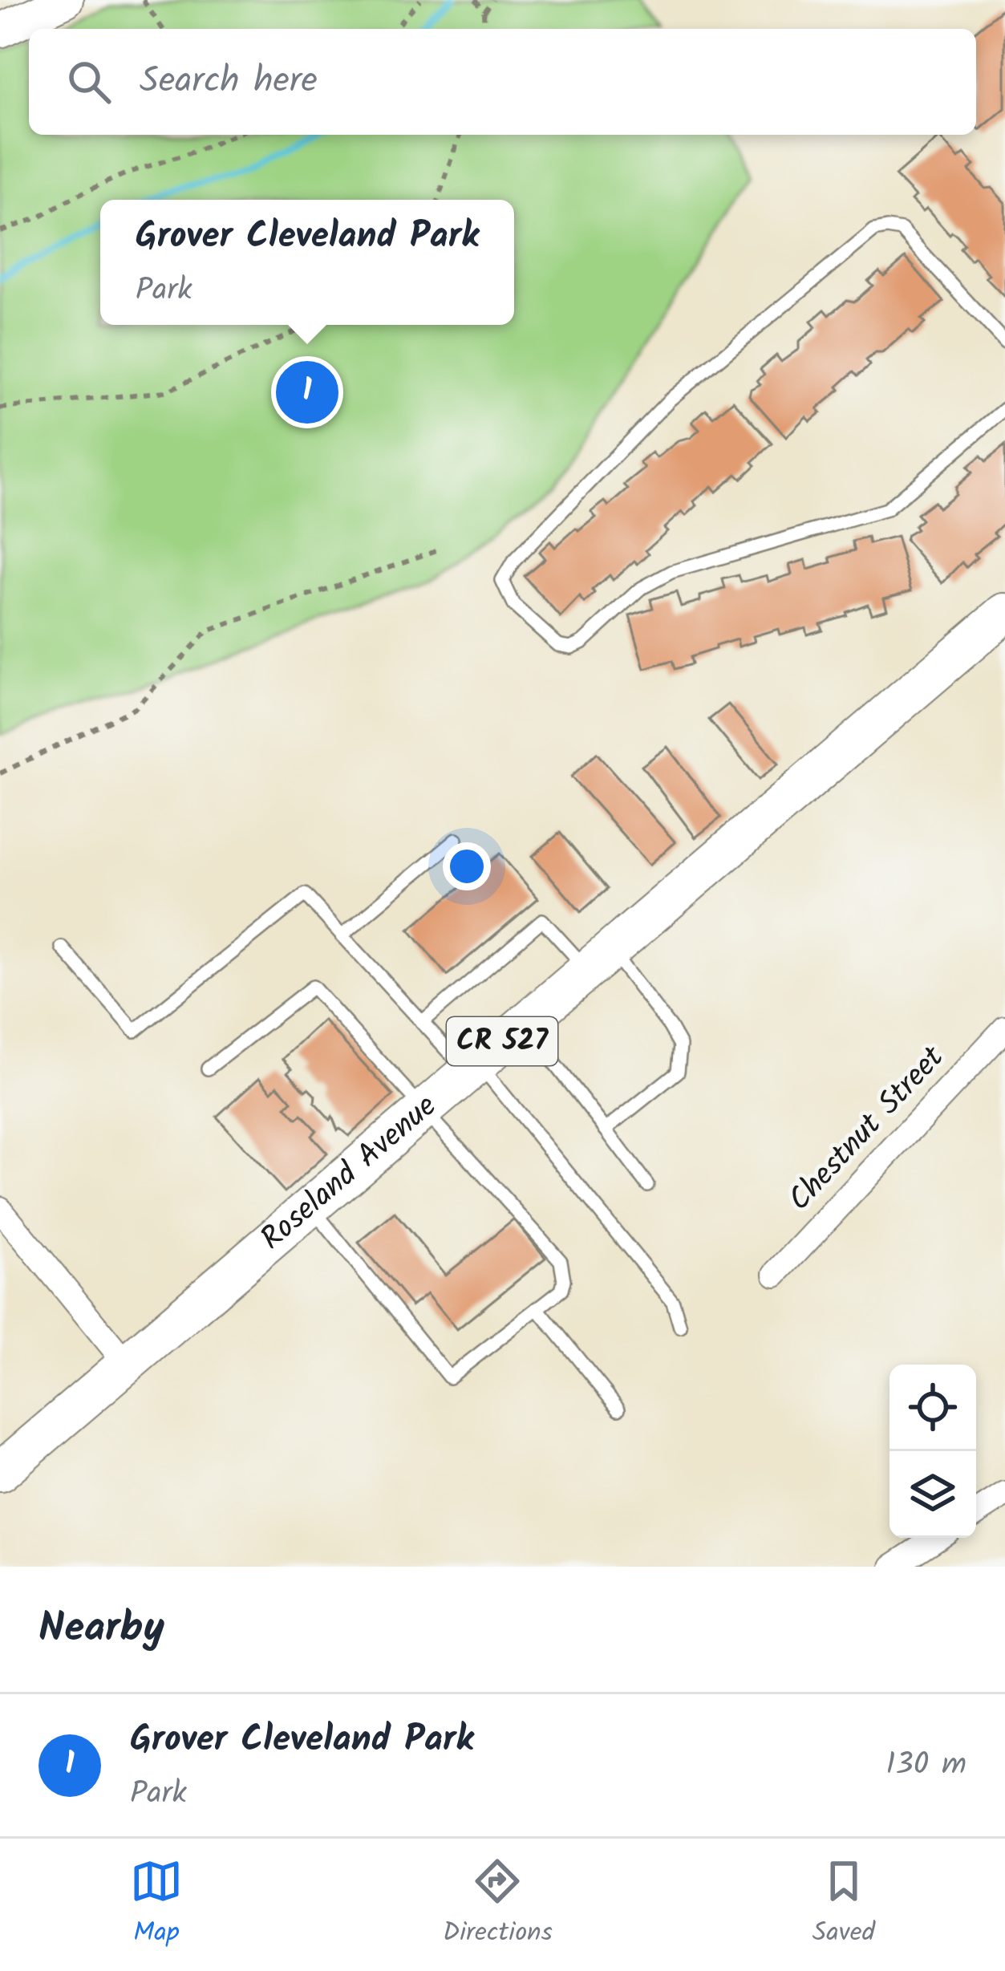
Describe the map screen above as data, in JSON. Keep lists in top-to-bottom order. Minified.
{"streets":{"main road":["CR 527","Roseland Avenue"],"street":["Chestnut Street"]},"page":{"search":"Search here","popup":["Grover Cleveland Park","Park"],"pins":"1","heading":"Nearby","list":[{"mark":"1","name":"Grover Cleveland Park","note":"Park","value":"130 m"}],"nav":["Map","Directions","Saved"]}}
